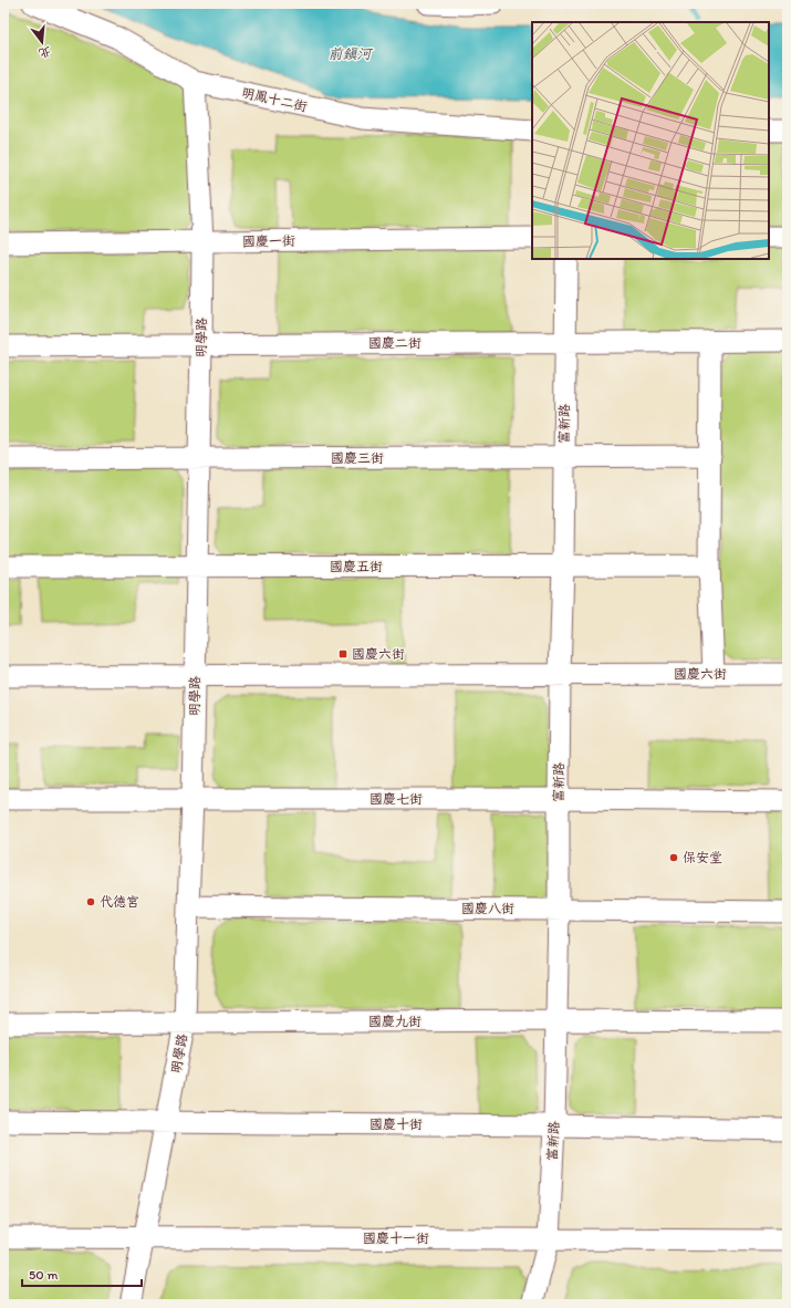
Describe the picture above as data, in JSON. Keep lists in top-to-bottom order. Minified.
{"streets":{"street":["明鳳十二街","國慶一街","明學路","國慶二街","富新路","國慶三街","國慶五街","國慶六街","國慶七街","國慶八街","國慶九街","國慶十街","國慶十一街"]},"crossings":[["明鳳十二街","明學路"],["國慶一街","明學路"],["明學路","國慶二街"],["明學路","國慶三街"],["明學路","國慶五街"],["明學路","國慶六街"],["明學路","國慶七街"],["明學路","國慶八街"],["明學路","國慶九街"],["明學路","國慶十街"],["明學路","國慶十一街"],["國慶二街","富新路"],["富新路","國慶三街"],["富新路","國慶五街"],["富新路","國慶六街"],["富新路","國慶七街"],["富新路","國慶八街"],["富新路","國慶九街"],["富新路","國慶十街"],["富新路","國慶十一街"]],"water":["前鎮河"],"places":{"transit":["國慶六街"],"other":["保安堂","代德宮"]},"scale_bar":"50 m","north":"bottom"}
